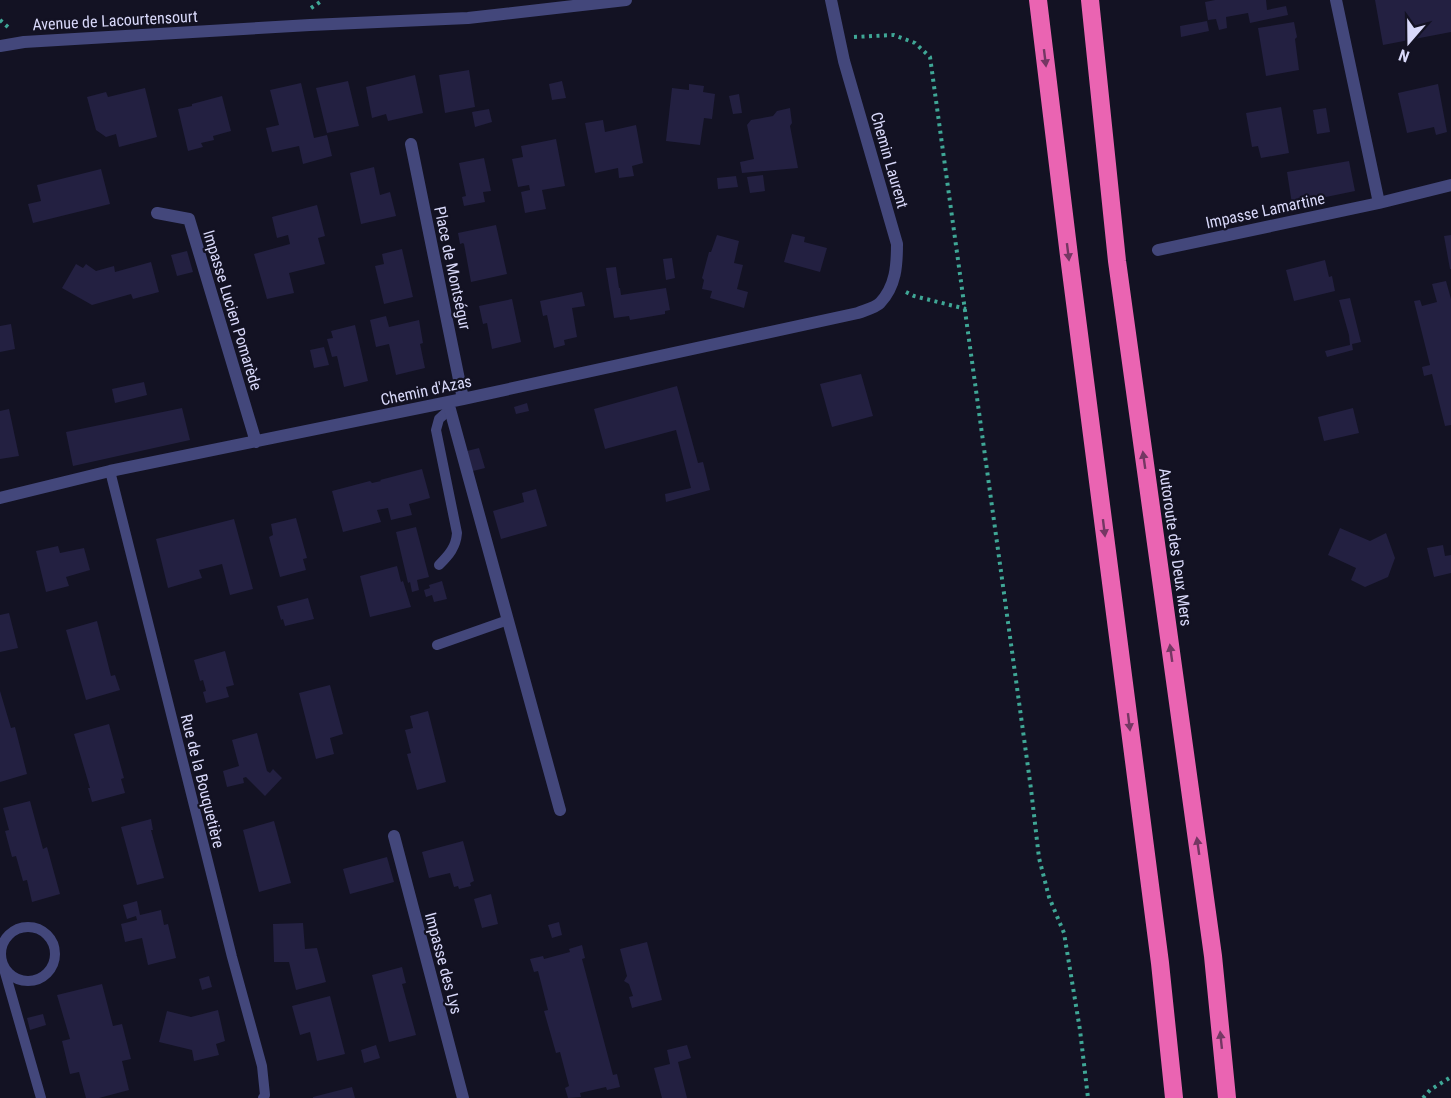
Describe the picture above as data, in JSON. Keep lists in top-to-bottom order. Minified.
{"streets":{"highway":["Autoroute des Deux Mers"],"street":["Avenue de Lacourtensourt","Chemin Laurent","Impasse Lamartine","Place de Montségur","Impasse Lucien Pomarède","Chemin d'Azas","Impasse des Lys"],"lane":["Rue de la Bouquetière"]},"crossings":[["Chemin Laurent","Chemin d'Azas"],["Place de Montségur","Chemin d'Azas"],["Impasse Lucien Pomarède","Chemin d'Azas"],["Chemin d'Azas","Rue de la Bouquetière"]],"north":"bottom"}
